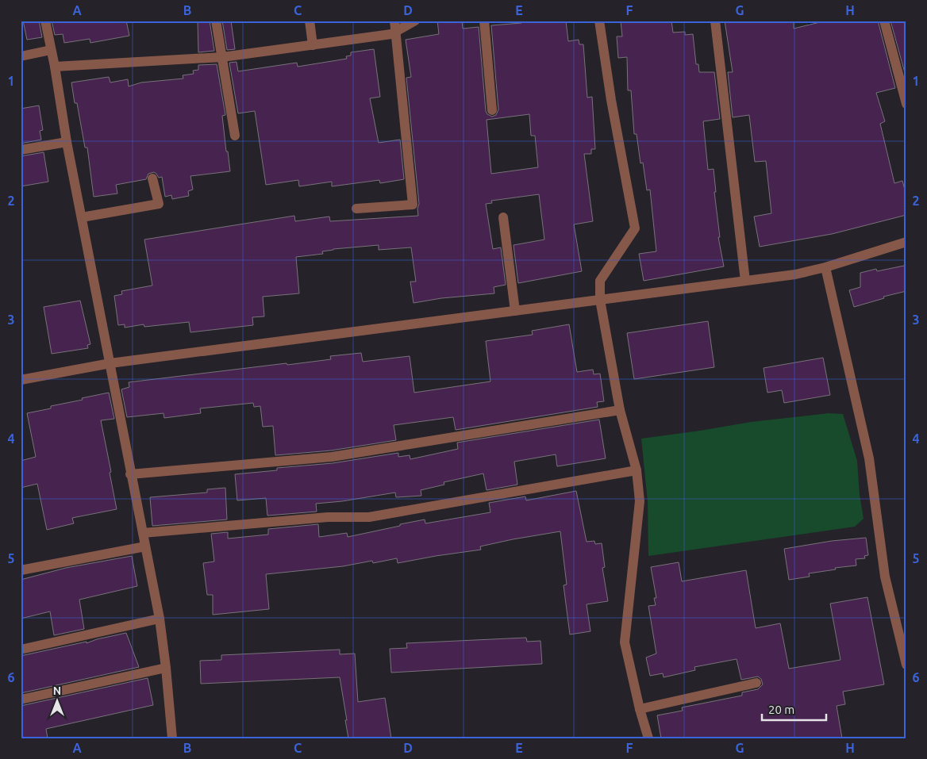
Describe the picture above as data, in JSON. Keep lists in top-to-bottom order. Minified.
{"scale_bar":"20 m","north":"top","grid":{"columns":["A","B","C","D","E","F","G","H"],"rows":["1","2","3","4","5","6"]}}
